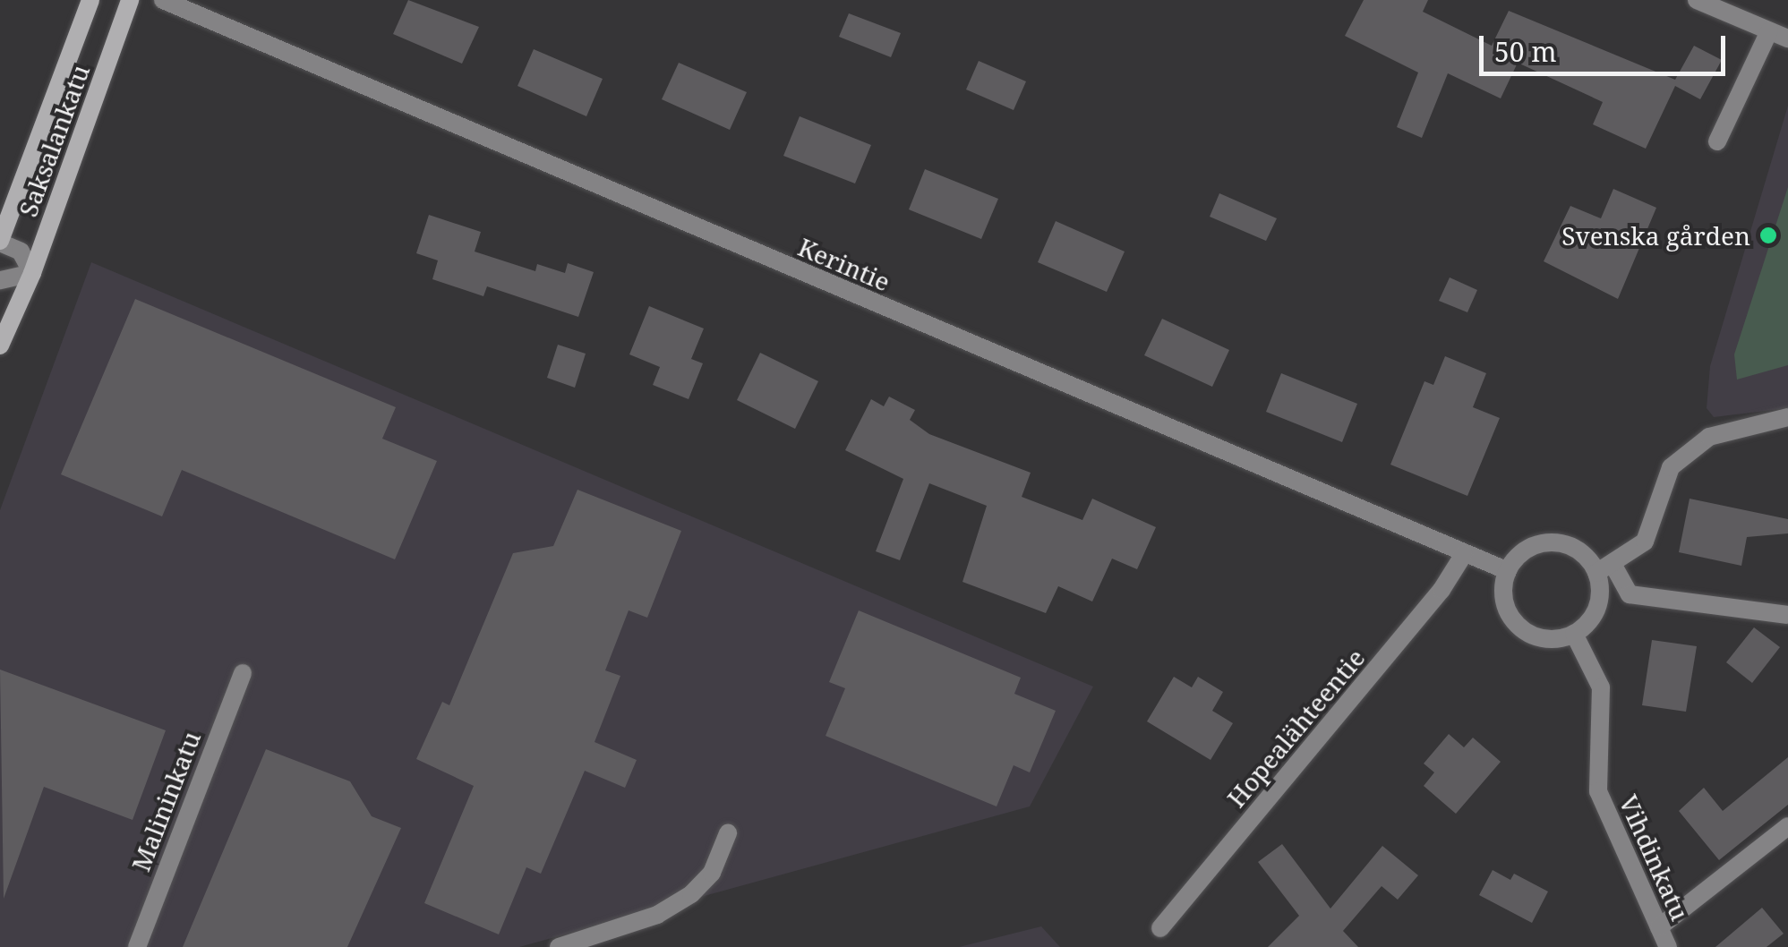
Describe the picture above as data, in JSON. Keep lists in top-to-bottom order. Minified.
{"streets":{"main road":["Saksalankatu"],"street":["Kerintie","Hopealähteentie","Malininkatu","Vihdinkatu"]},"crossings":[["Kerintie","Hopealähteentie"],["Kerintie","Vihdinkatu"]],"places":["Svenska gården"],"scale_bar":"50 m"}
